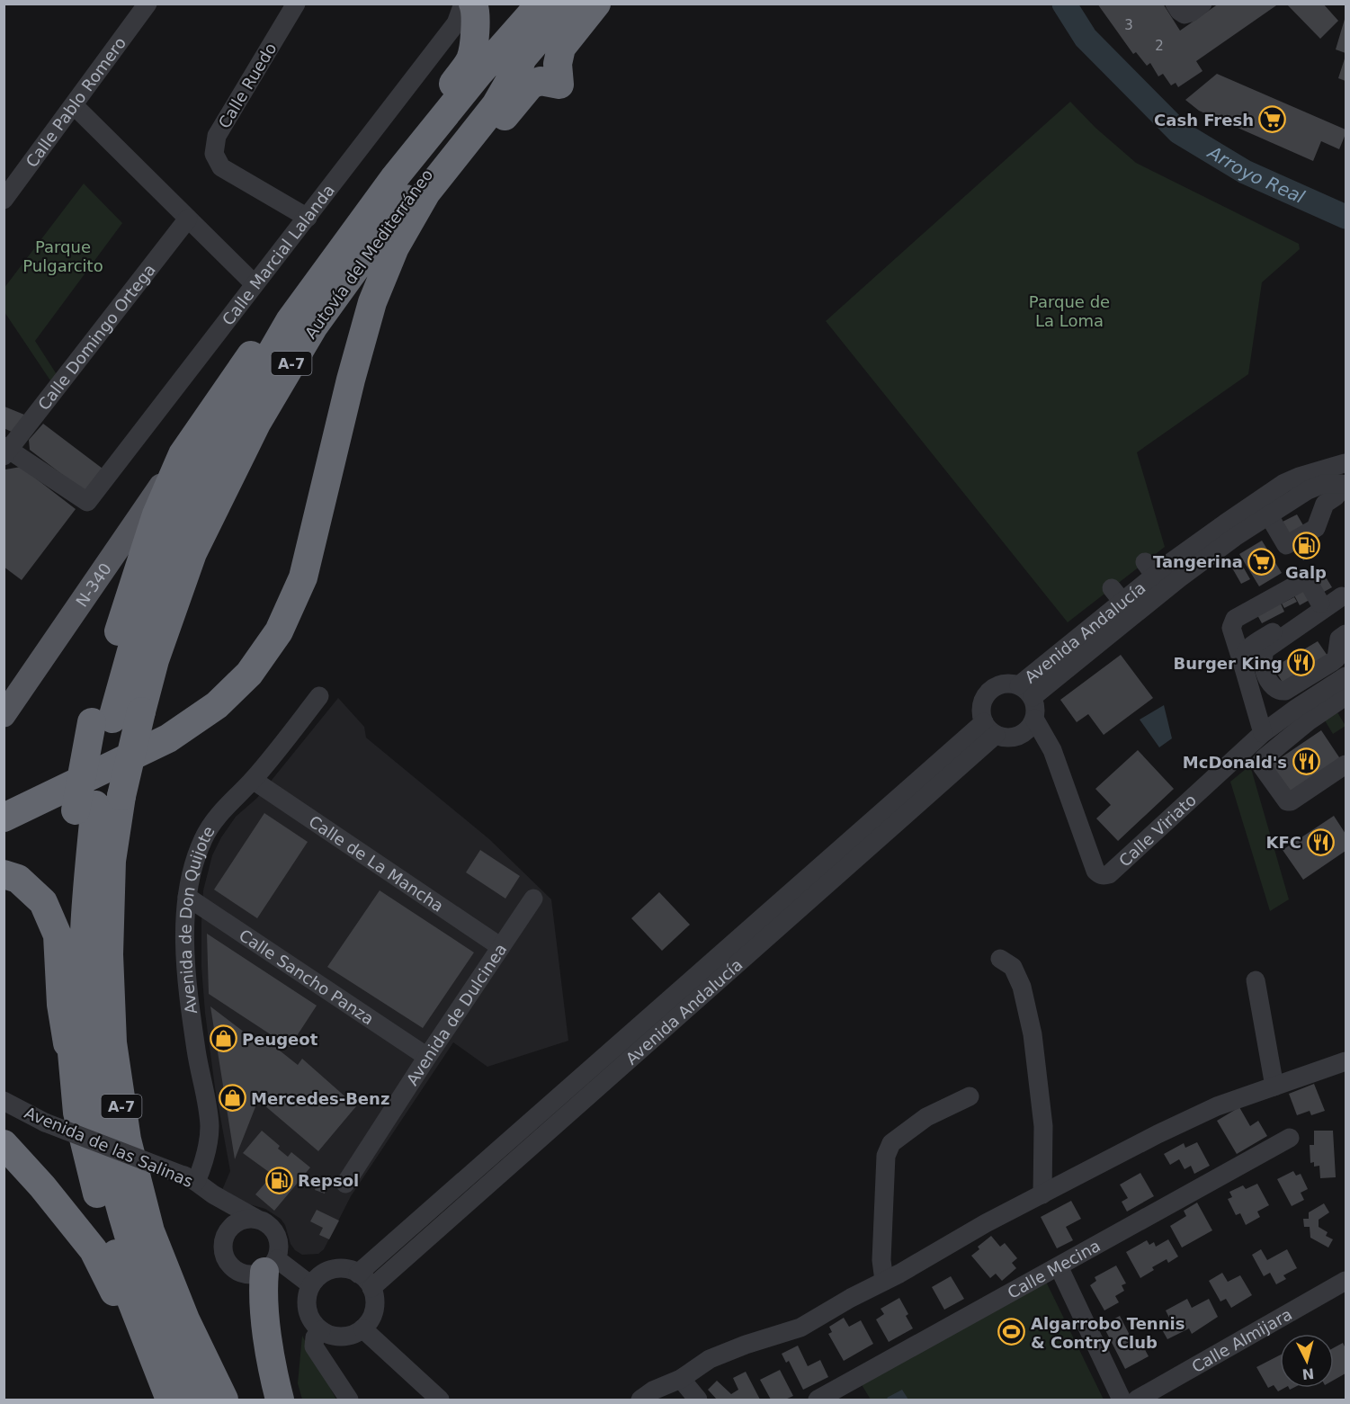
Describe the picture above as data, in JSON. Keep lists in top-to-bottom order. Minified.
{"streets":{"highway":["Autovía del Mediterráneo","A-7"],"main road":["N-340"],"street":["Calle Ruedo","Calle Pablo Romero","Calle Marcial Lalanda","Calle Domingo Ortega","Avenida Andalucía","Calle Viriato","Calle de La Mancha","Avenida de Don Quijote","Calle Sancho Panza","Avenida de Dulcinea","Avenida de las Salinas","Calle Mecina","Calle Almijara"]},"crossings":[["Calle Ruedo","Calle Marcial Lalanda"],["Calle Marcial Lalanda","Calle Domingo Ortega"],["Avenida Andalucía","Calle Viriato"],["Calle de La Mancha","Avenida de Don Quijote"],["Calle de La Mancha","Avenida de Dulcinea"],["Avenida de Don Quijote","Calle Sancho Panza"],["Avenida de Don Quijote","Avenida de las Salinas"],["Calle Sancho Panza","Avenida de Dulcinea"]],"water":["Arroyo Real"],"parks":["Parque Pulgarcito","Parque de La Loma"],"places":{"supermarket":["Cash Fresh","Tangerina"],"fuel station":["Galp","Repsol"],"restaurant":["Burger King","McDonald's","KFC"],"shop":["Peugeot","Mercedes-Benz"],"sports":["Algarrobo Tennis & Contry Club"]},"house_numbers":["3","2"],"north":"bottom"}
